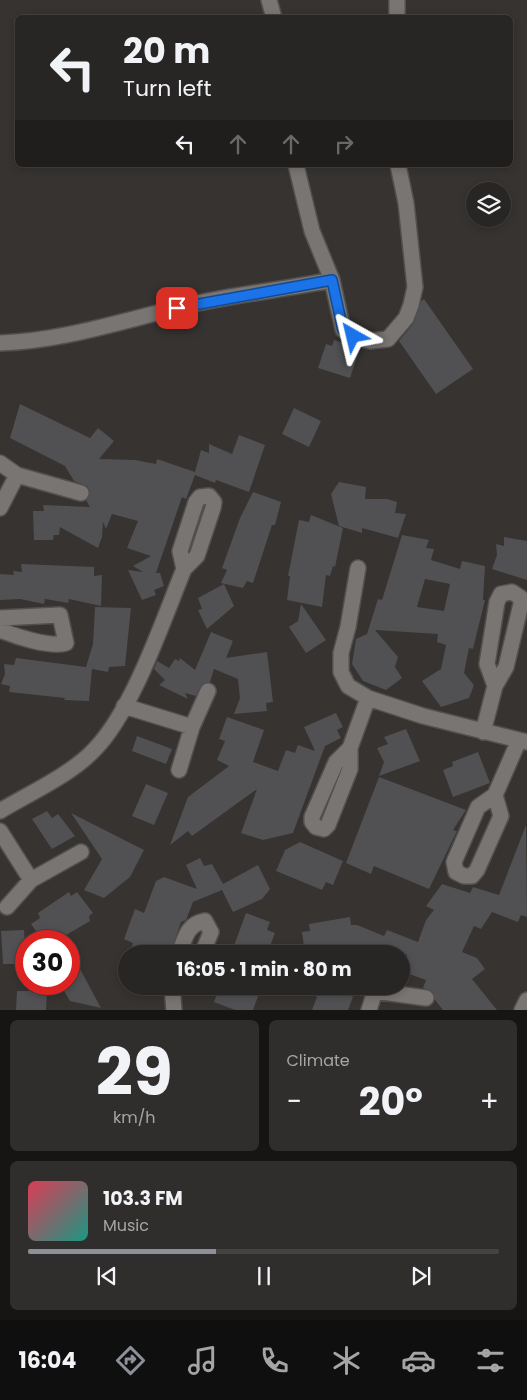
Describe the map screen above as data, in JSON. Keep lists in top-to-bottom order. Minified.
{"page":{"turn":["20 m","Turn left"],"limit":"30","trip":"16:05 · 1 min · 80 m","tile":[["29","km/h"],"Climate"],"heat":["−","20°","+"],"song":["103.3 FM","Music"],"tabs":"16:04"}}
